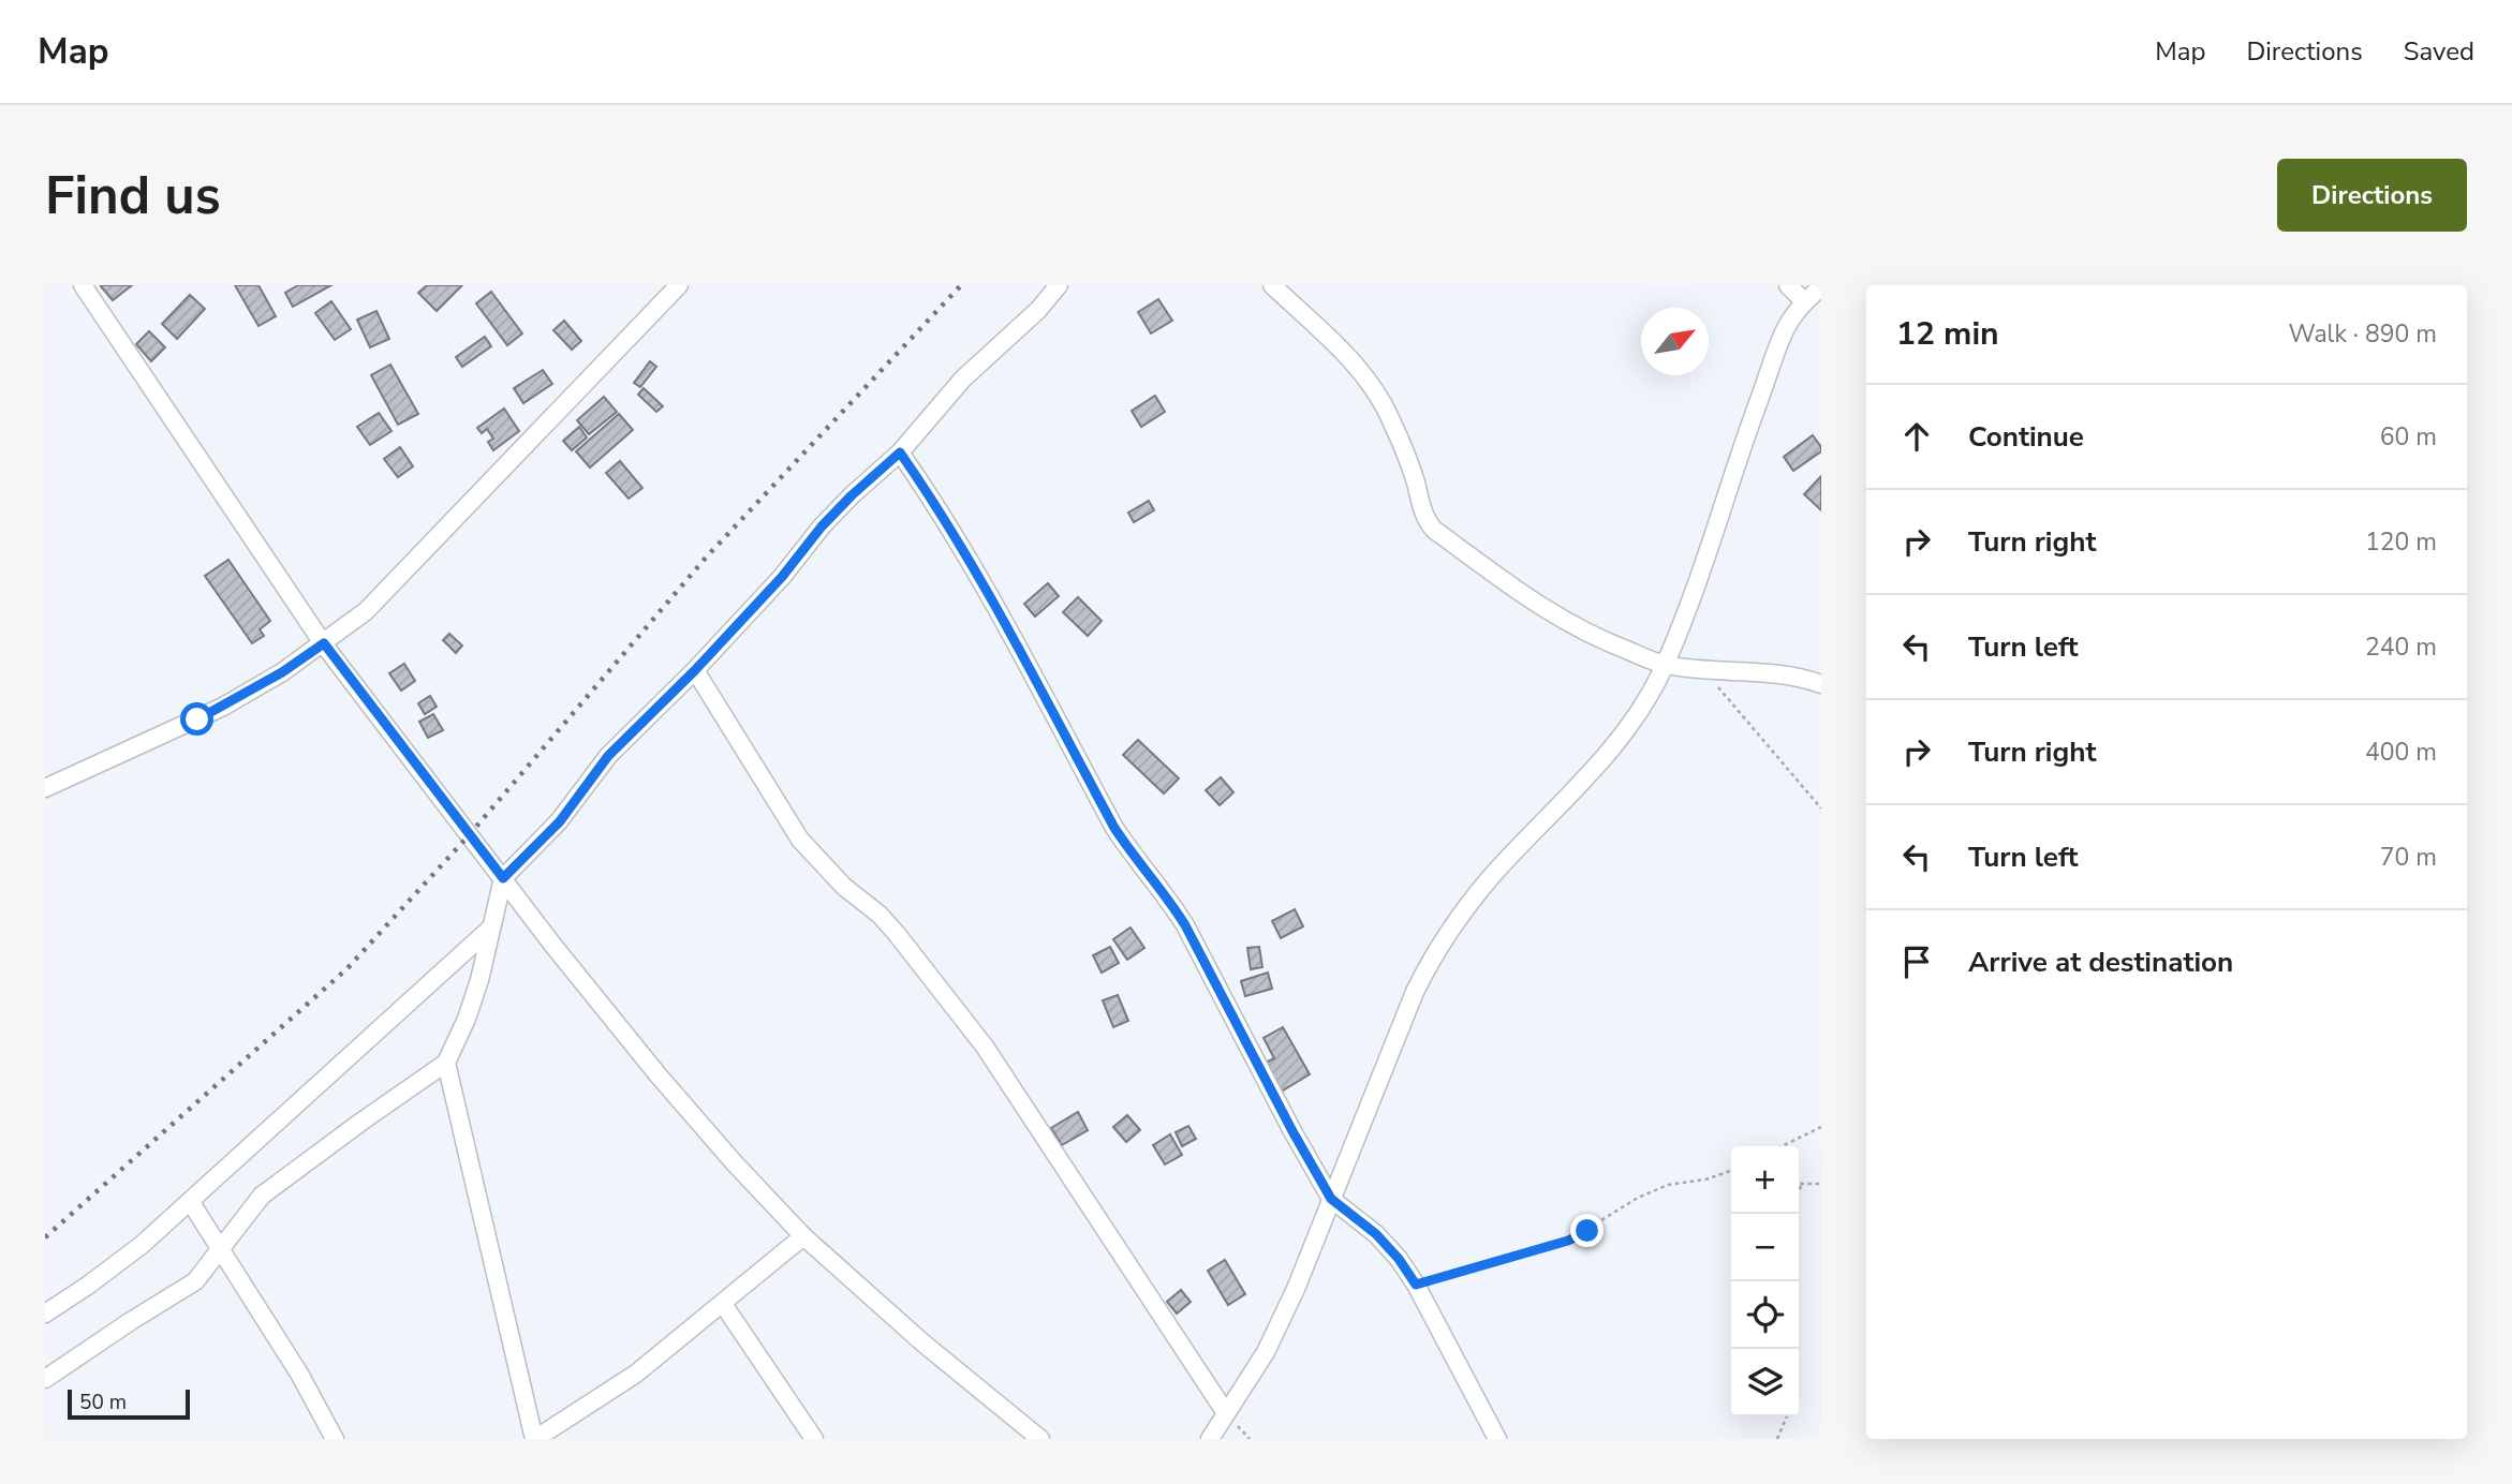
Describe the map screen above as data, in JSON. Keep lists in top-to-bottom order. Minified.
{"scale_bar":"50 m","north":"top right","page":{"header":"Map","nav":["Map","Directions","Saved"],"buttons":"Directions","title":"Find us","heading":["12 min","Walk · 890 m"],"list":[["Continue","60 m"],["Turn right","120 m"],["Turn left","240 m"],["Turn right","400 m"],["Turn left","70 m"],"Arrive at destination"],"map_buttons":["+","−"],"scale":"50 m"}}
